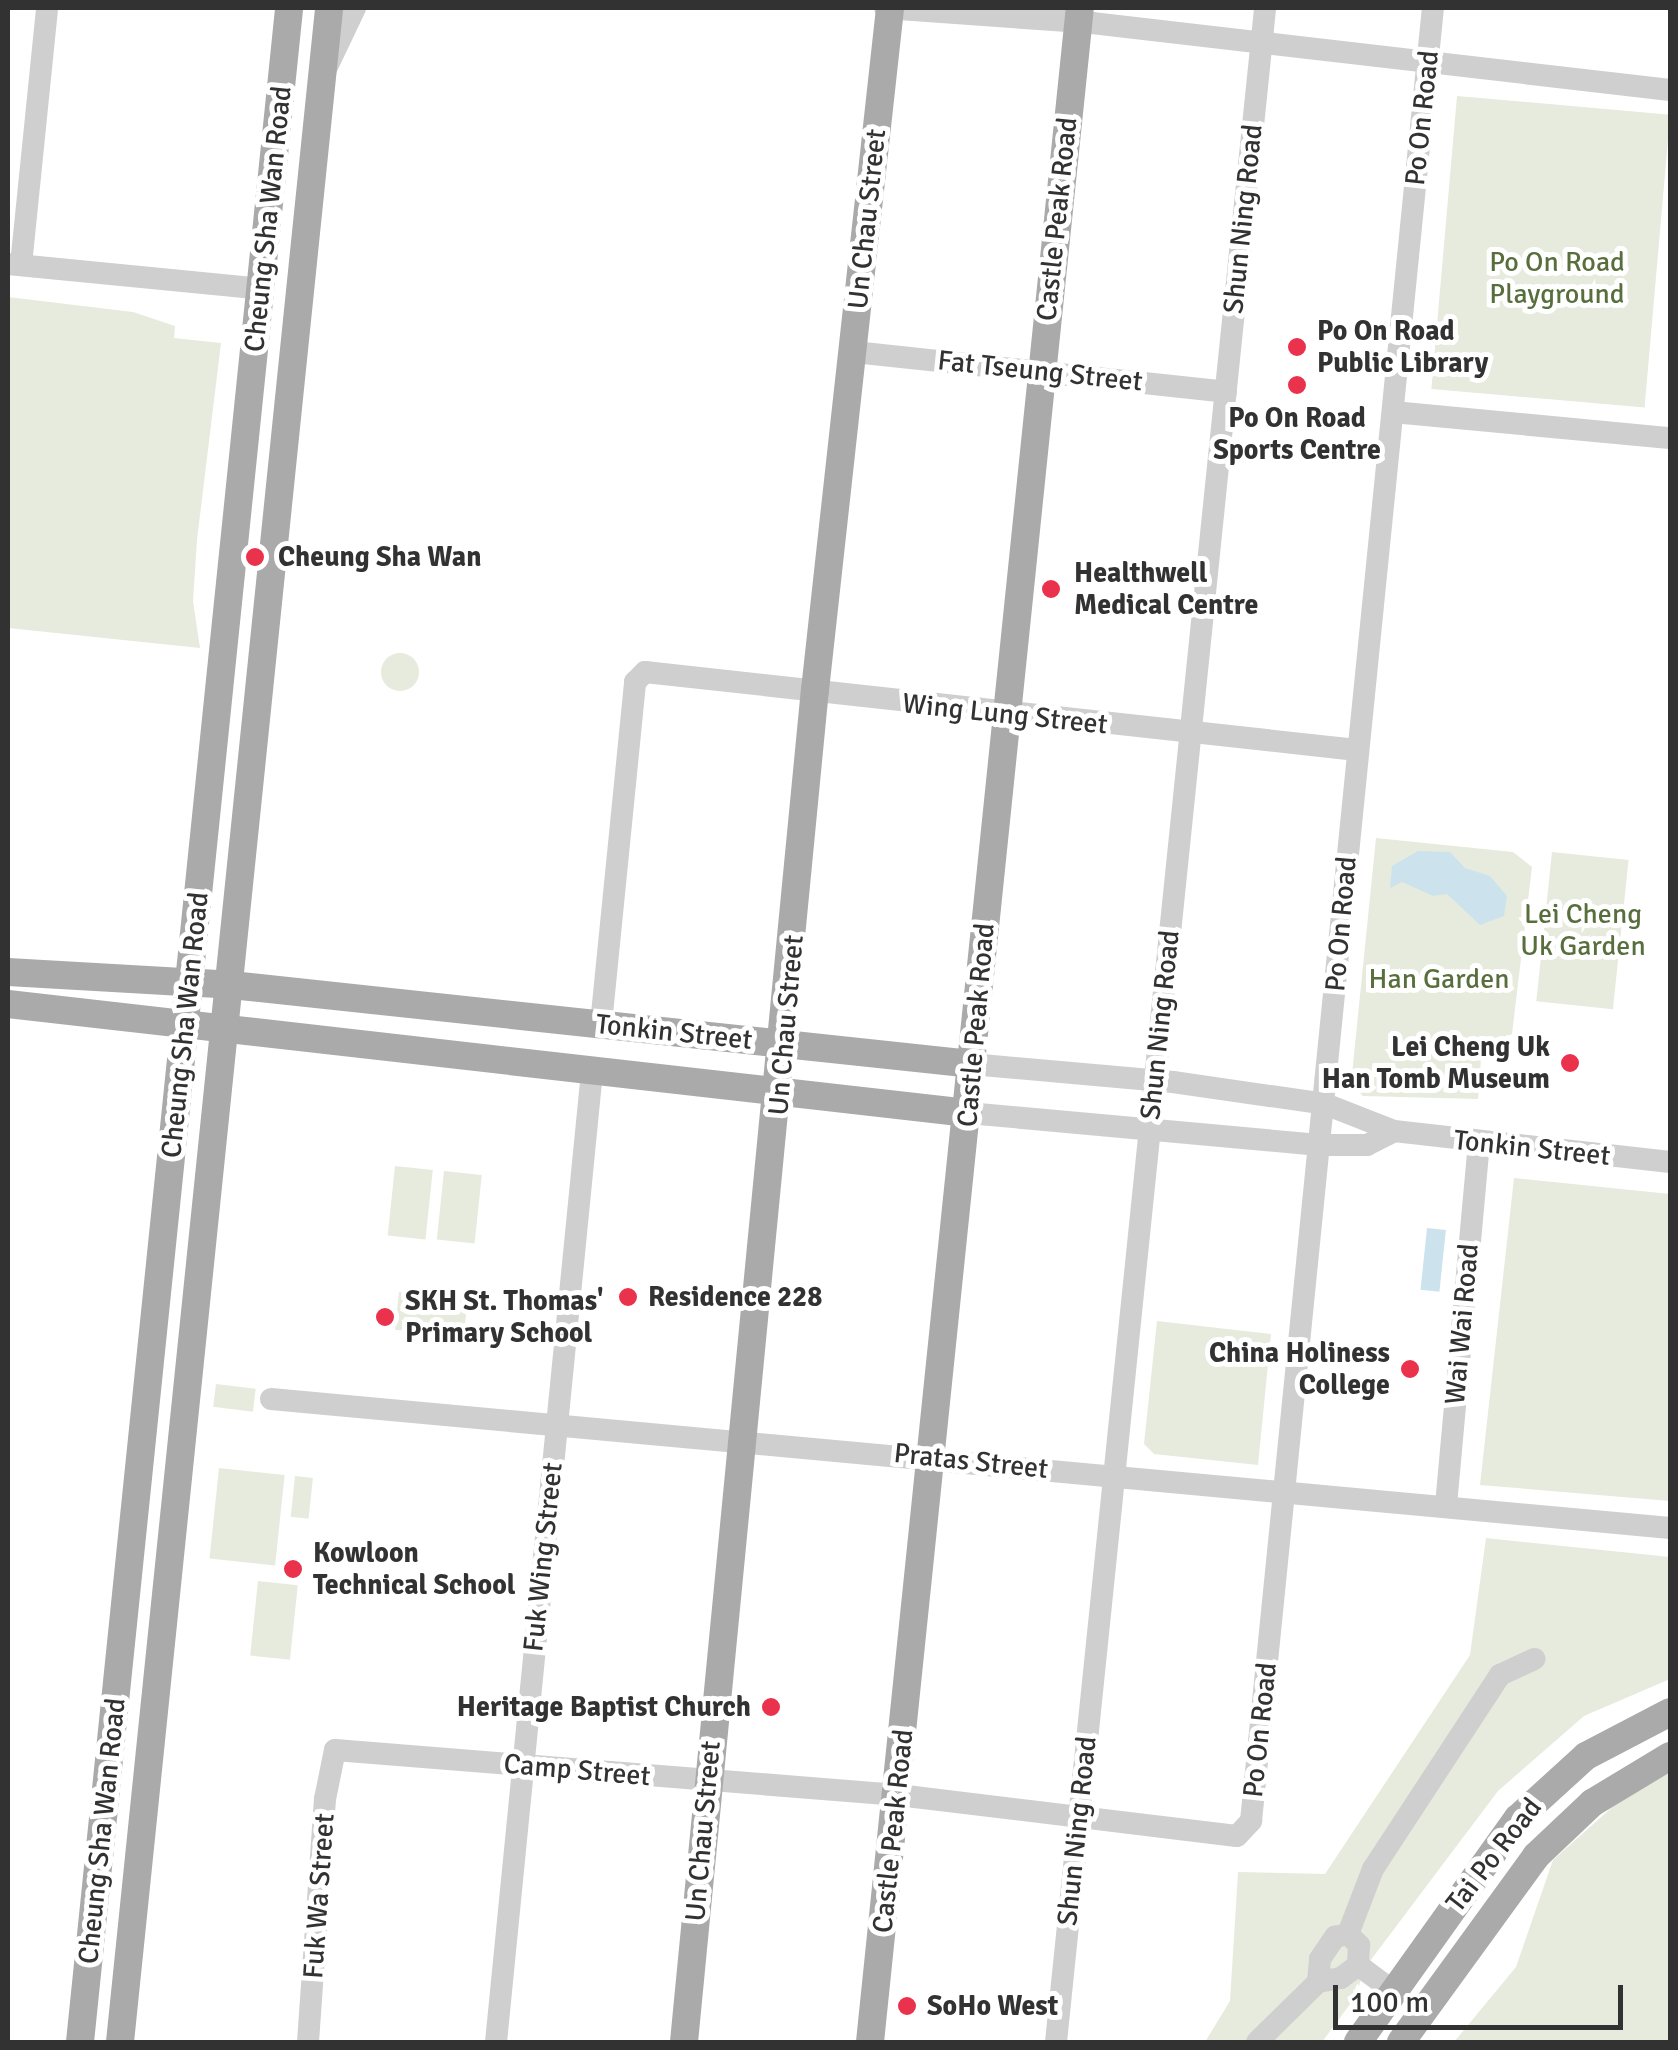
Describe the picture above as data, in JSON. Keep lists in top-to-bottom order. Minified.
{"streets":{"main road":["Cheung Sha Wan Road","Un Chau Street","Castle Peak Road","Tonkin Street","Tai Po Road"],"street":["Po On Road","Shun Ning Road","Fat Tseung Street","Wing Lung Street","Wai Wai Road","Pratas Street","Fuk Wing Street","Camp Street","Fuk Wa Street"]},"crossings":[["Po On Road","Wing Lung Street"],["Po On Road","Tonkin Street"],["Po On Road","Pratas Street"],["Po On Road","Camp Street"],["Cheung Sha Wan Road","Tonkin Street"],["Un Chau Street","Fat Tseung Street"],["Un Chau Street","Wing Lung Street"],["Un Chau Street","Tonkin Street"],["Un Chau Street","Pratas Street"],["Un Chau Street","Camp Street"],["Castle Peak Road","Fat Tseung Street"],["Castle Peak Road","Wing Lung Street"],["Castle Peak Road","Tonkin Street"],["Castle Peak Road","Pratas Street"],["Castle Peak Road","Camp Street"],["Shun Ning Road","Fat Tseung Street"],["Shun Ning Road","Wing Lung Street"],["Shun Ning Road","Tonkin Street"],["Shun Ning Road","Pratas Street"],["Shun Ning Road","Camp Street"],["Wing Lung Street","Tonkin Street"],["Tonkin Street","Wai Wai Road"],["Tonkin Street","Fuk Wing Street"],["Wai Wai Road","Pratas Street"],["Pratas Street","Fuk Wing Street"],["Fuk Wing Street","Camp Street"],["Camp Street","Fuk Wa Street"]],"parks":["Po On Road Playground","Lei Cheng Uk Garden","Han Garden"],"places":["Po On Road Public Library","Po On Road Sports Centre","Cheung Sha Wan","Healthwell Medical Centre","Lei Cheng Uk Han Tomb Museum","Residence 228","SKH St. Thomas' Primary School","China Holiness College","Kowloon Technical School","Heritage Baptist Church","SoHo West"],"scale_bar":"100 m"}
